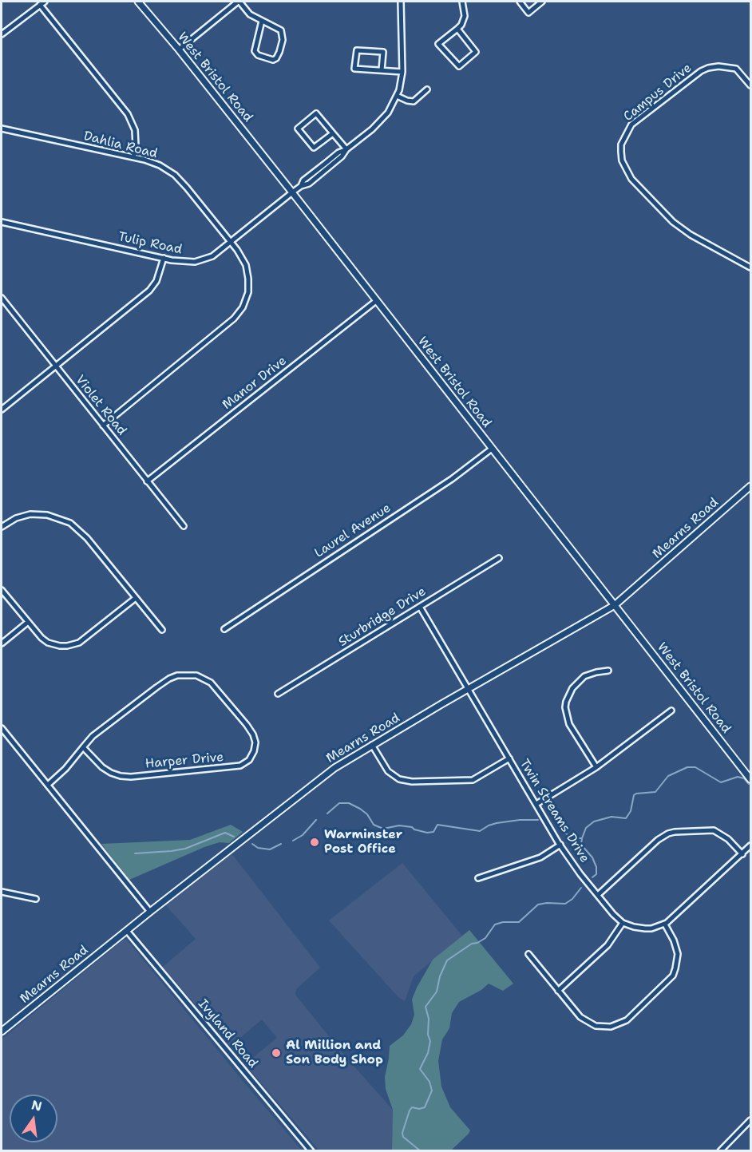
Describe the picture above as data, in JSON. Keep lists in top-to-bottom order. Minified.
{"streets":{"main road":["West Bristol Road","Mearns Road"],"street":["Campus Drive","Dahlia Road","Tulip Road","Manor Drive","Violet Road","Laurel Avenue","Sturbridge Drive","Harper Drive","Twin Streams Drive","Ivyland Road"]},"crossings":[["West Bristol Road","Tulip Road"],["West Bristol Road","Manor Drive"],["West Bristol Road","Mearns Road"],["West Bristol Road","Laurel Avenue"],["Dahlia Road","Tulip Road"],["Dahlia Road","Violet Road"],["Manor Drive","Violet Road"],["Mearns Road","Twin Streams Drive"],["Mearns Road","Ivyland Road"],["Sturbridge Drive","Twin Streams Drive"]],"places":["Warminster Post Office","Al Million and Son Body Shop"],"north":"top"}
